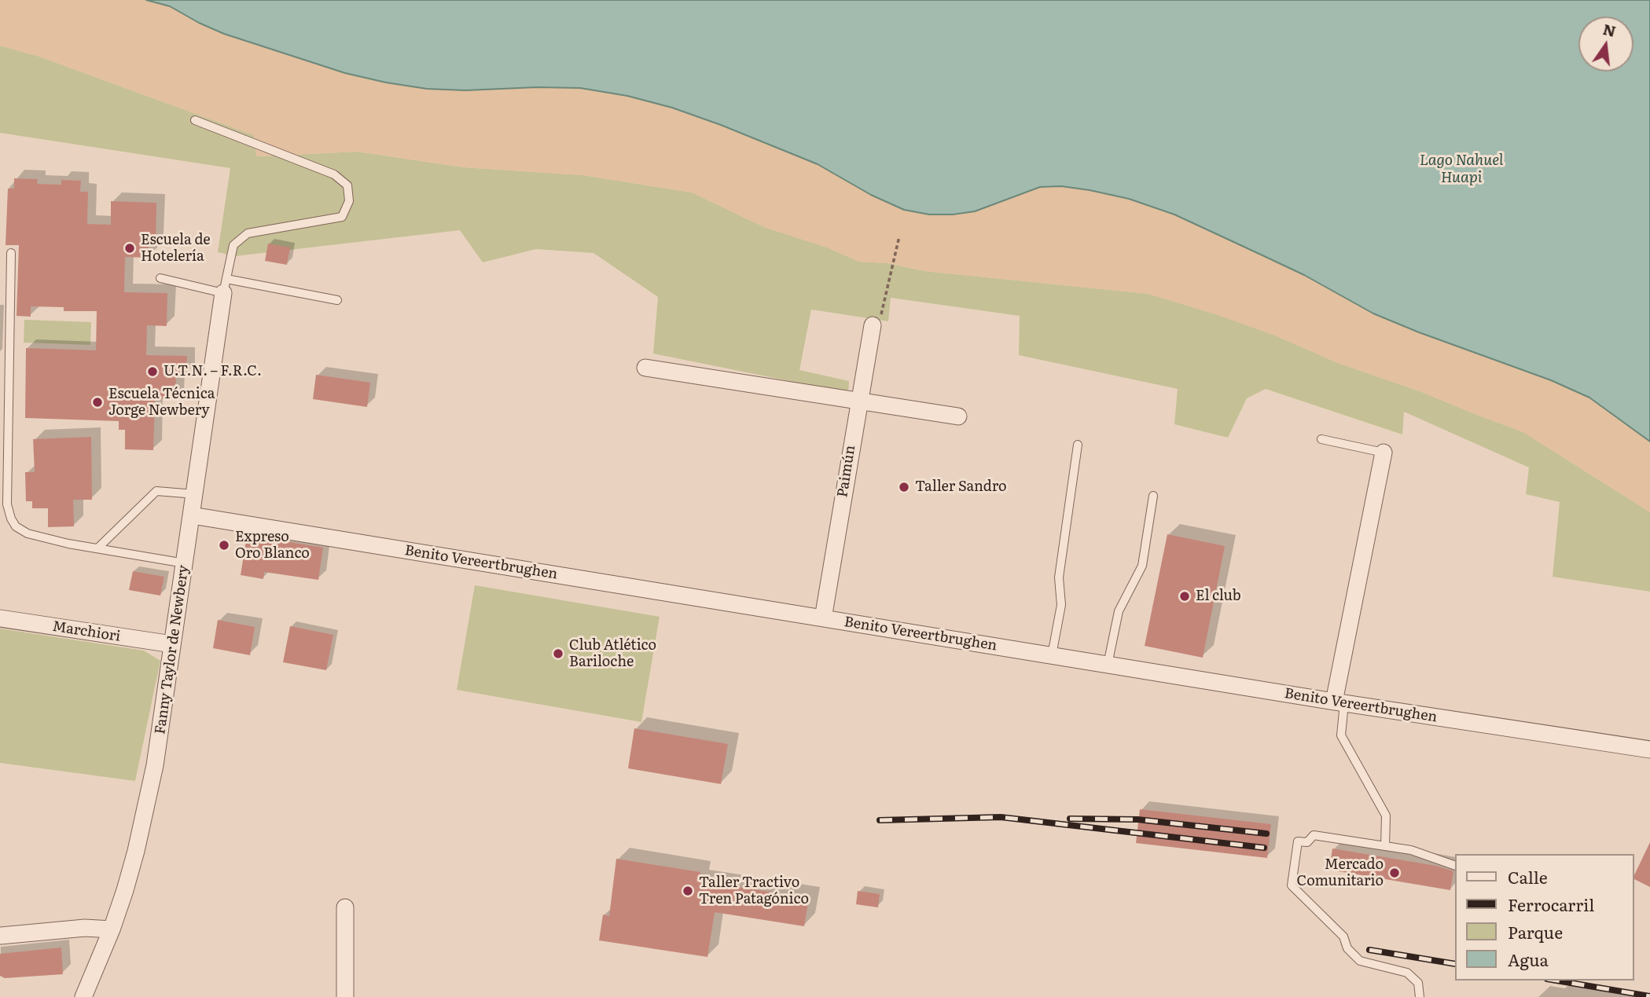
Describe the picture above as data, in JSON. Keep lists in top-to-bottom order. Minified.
{"streets":{"street":["Paimún","Benito Vereertbrughen","Marchiori","Fanny Taylor de Newbery"]},"crossings":[["Paimún","Benito Vereertbrughen"],["Benito Vereertbrughen","Fanny Taylor de Newbery"],["Marchiori","Fanny Taylor de Newbery"]],"water":["Lago Nahuel Huapi"],"places":["Escuela de Hotelería","U.T.N. – F.R.C.","Escuela Técnica Jorge Newbery","Taller Sandro","Expreso Oro Blanco","El club","Club Atlético Bariloche","Mercado Comunitario","Taller Tractivo Tren Patagónico"],"legend":["Calle","Ferrocarril","Parque","Agua"],"north":"top"}
